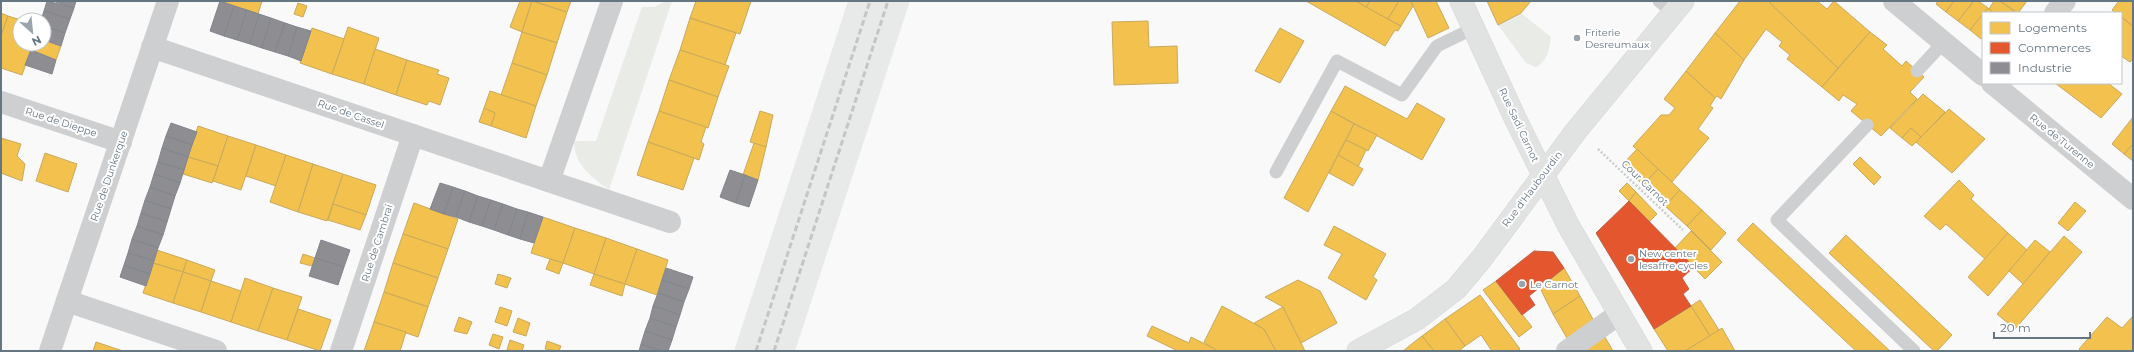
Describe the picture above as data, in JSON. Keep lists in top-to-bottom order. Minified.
{"streets":{"main road":["Rue Sadi Carnot","Rue d'Haubourdin"],"street":["Rue de Cassel","Rue de Dieppe","Rue de Turenne","Rue de Dunkerque","Rue de Cambrai"],"path":["Cour Carnot"]},"crossings":[["Rue de Cassel","Rue de Dunkerque"],["Rue de Cassel","Rue de Cambrai"],["Rue de Dieppe","Rue de Dunkerque"],["Rue Sadi Carnot","Rue d'Haubourdin"]],"places":["Friterie Desreumaux","New center lesaffre cycles","Le Carnot"],"legend":["Logements","Commerces","Industrie"],"scale_bar":"20 m","north":"bottom right"}
